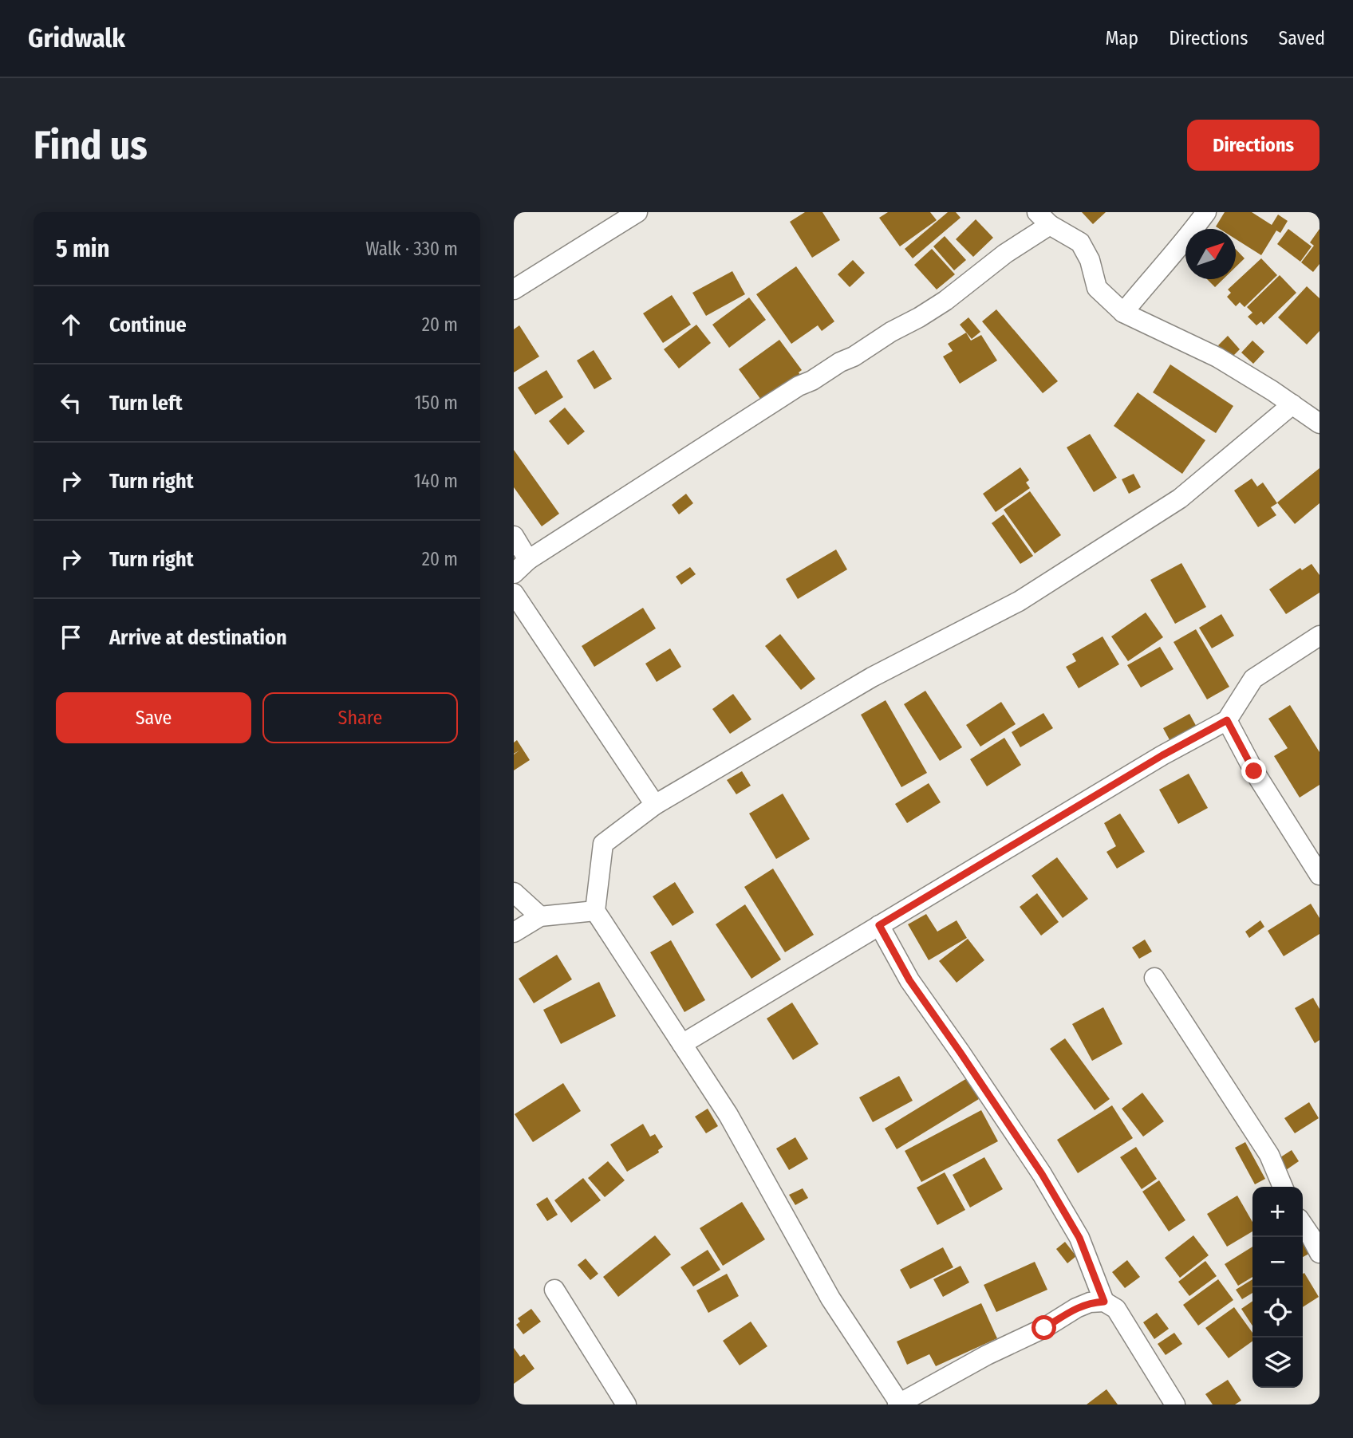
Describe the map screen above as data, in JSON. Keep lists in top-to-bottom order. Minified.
{"north":"top right","page":{"header":"Gridwalk","nav":["Map","Directions","Saved"],"buttons":["Directions",["Save","Share"]],"title":"Find us","heading":["5 min","Walk · 330 m"],"list":[["Continue","20 m"],["Turn left","150 m"],["Turn right","140 m"],["Turn right","20 m"],"Arrive at destination"],"map_buttons":["+","−"]}}
